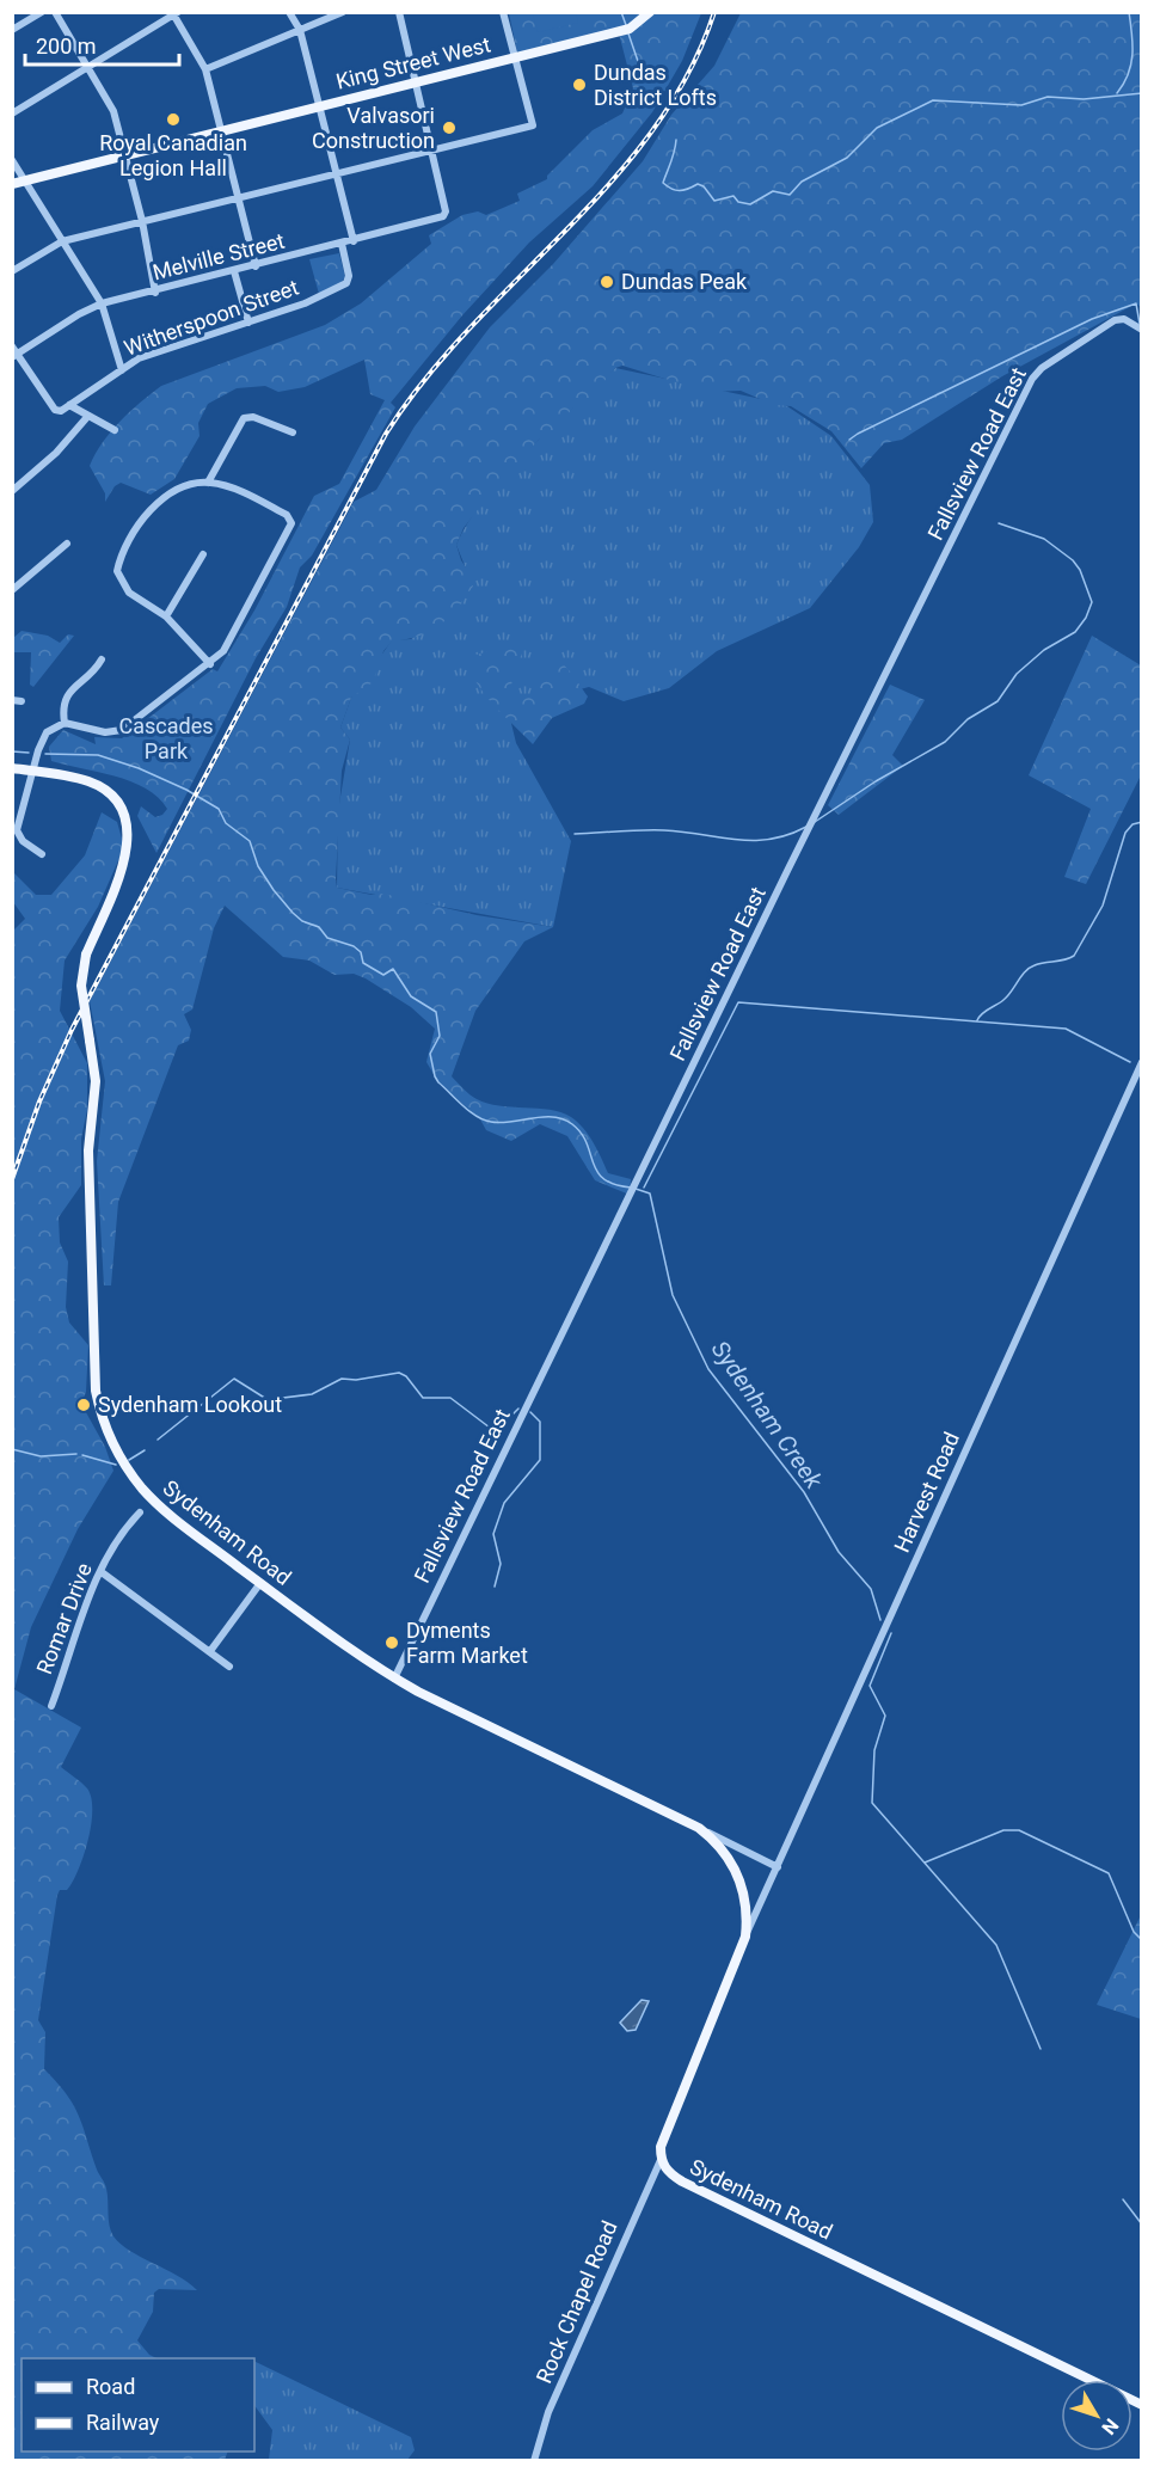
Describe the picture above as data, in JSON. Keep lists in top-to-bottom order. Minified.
{"streets":{"main road":["King Street West","Sydenham Road"],"street":["Melville Street","Witherspoon Street","Fallsview Road East","Harvest Road","Romar Drive","Rock Chapel Road"]},"crossings":[["Melville Street","Witherspoon Street"],["Fallsview Road East","Sydenham Road"],["Harvest Road","Sydenham Road"],["Sydenham Road","Rock Chapel Road"]],"water":["Sydenham Creek"],"parks":["Cascades Park"],"places":["Dundas District Lofts","Royal Canadian Legion Hall","Valvasori Construction","Dundas Peak","Sydenham Lookout","Dyments Farm Market"],"legend":["Road","Railway"],"scale_bar":"200 m","north":"bottom right"}
